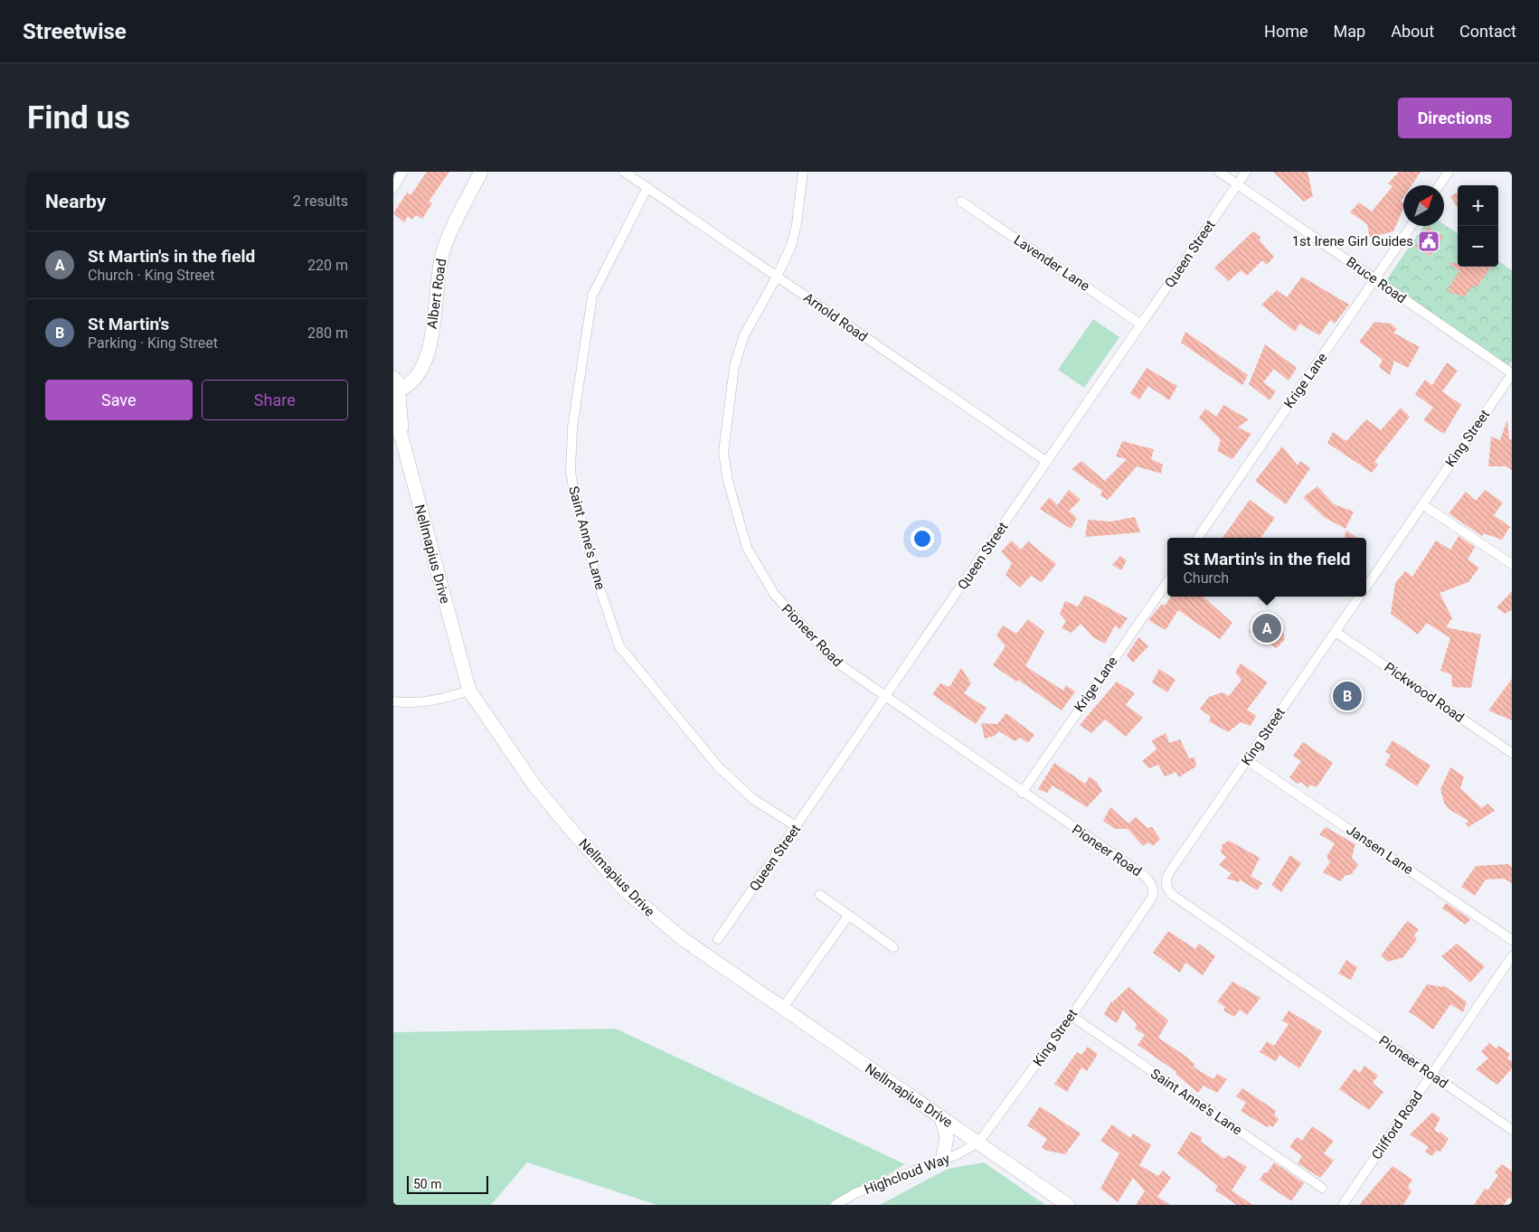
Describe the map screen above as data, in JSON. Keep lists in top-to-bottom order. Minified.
{"streets":{"main road":["Albert Road","Nellmapius Drive"],"street":["Queen Street","Lavender Lane","Bruce Road","Arnold Road","Krige Lane","King Street","Saint Anne's Lane","Pioneer Road","Pickwood Road","Jansen Lane","Clifford Road","Highcloud Way"]},"crossings":[["Queen Street","Lavender Lane"],["Queen Street","Bruce Road"],["Queen Street","Arnold Road"],["Queen Street","Saint Anne's Lane"],["Queen Street","Pioneer Road"],["Bruce Road","Krige Lane"],["Bruce Road","King Street"],["Albert Road","Nellmapius Drive"],["Arnold Road","Saint Anne's Lane"],["Arnold Road","Pioneer Road"],["Krige Lane","Pioneer Road"],["King Street","Saint Anne's Lane"],["King Street","Nellmapius Drive"],["King Street","Pioneer Road"],["King Street","Pickwood Road"],["King Street","Jansen Lane"],["King Street","Highcloud Way"],["Nellmapius Drive","Highcloud Way"],["Pioneer Road","Clifford Road"]],"places":{"public building":["1st Irene Girl Guides"]},"scale_bar":"50 m","north":"top right","page":{"header":"Streetwise","nav":["Home","Map","About","Contact"],"buttons":["Directions",["Save","Share"]],"title":"Find us","heading":["Nearby","2 results"],"map_buttons":["+","−"],"list":[{"mark":"A","name":"St Martin's in the field","note":"Church · King Street","value":"220 m"},{"mark":"B","name":"St Martin's","note":"Parking · King Street","value":"280 m"}],"popup":["St Martin's in the field","Church"],"pins":["A","B"],"scale":"50 m"}}
